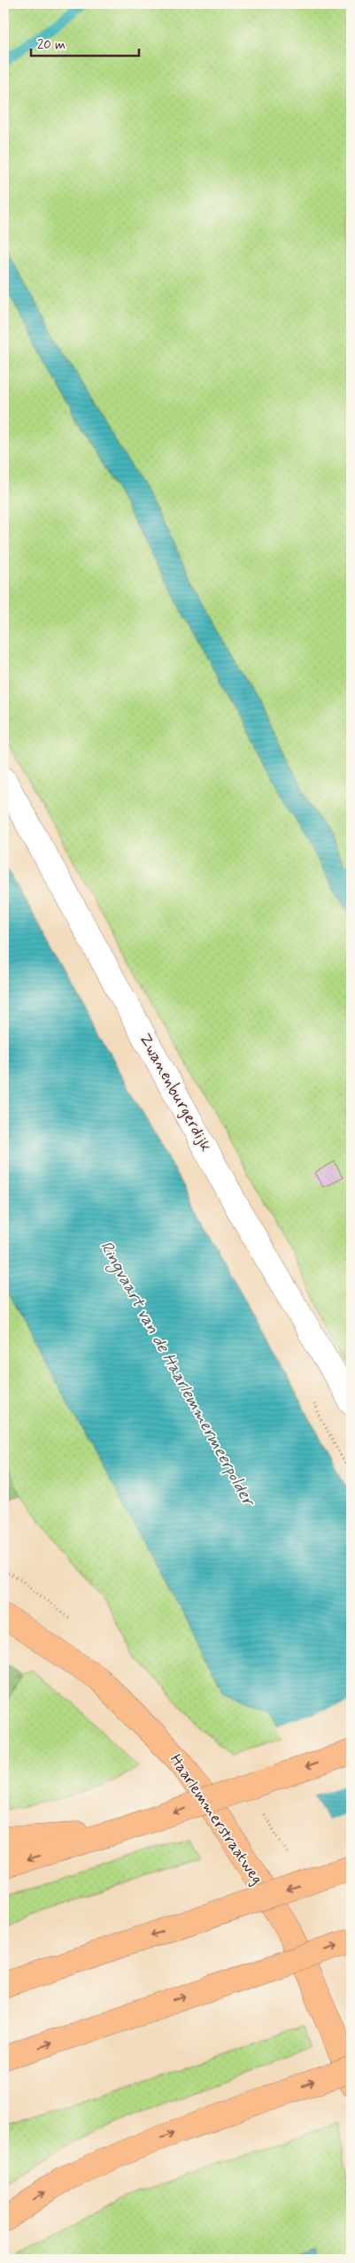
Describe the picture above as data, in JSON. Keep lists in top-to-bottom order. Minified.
{"streets":{"main road":["Haarlemmerstraatweg"],"street":["Zwanenburgerdijk"]},"water":["Ringvaart van de Haarlemmermeerpolder"],"scale_bar":"20 m"}
